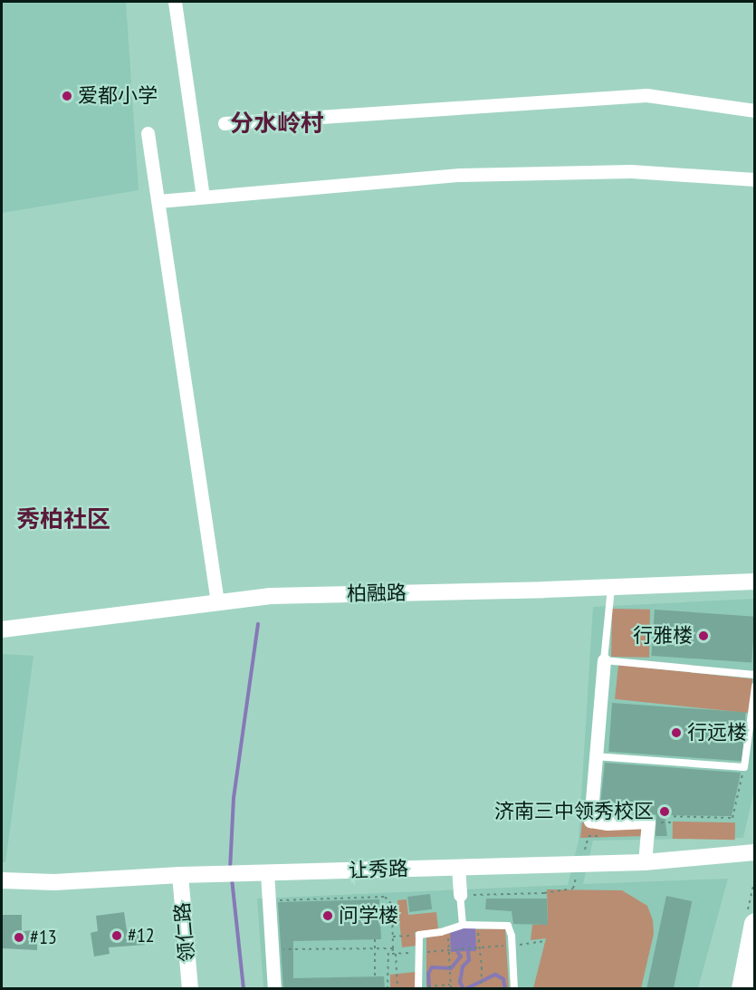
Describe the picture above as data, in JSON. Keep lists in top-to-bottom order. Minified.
{"streets":{"street":["柏融路","让秀路","领仁路"]},"crossings":[["让秀路","领仁路"]],"districts":["分水岭村","秀柏社区"],"places":["爱都小学","行雅楼","行远楼","济南三中领秀校区","问学楼","#12","#13"]}
